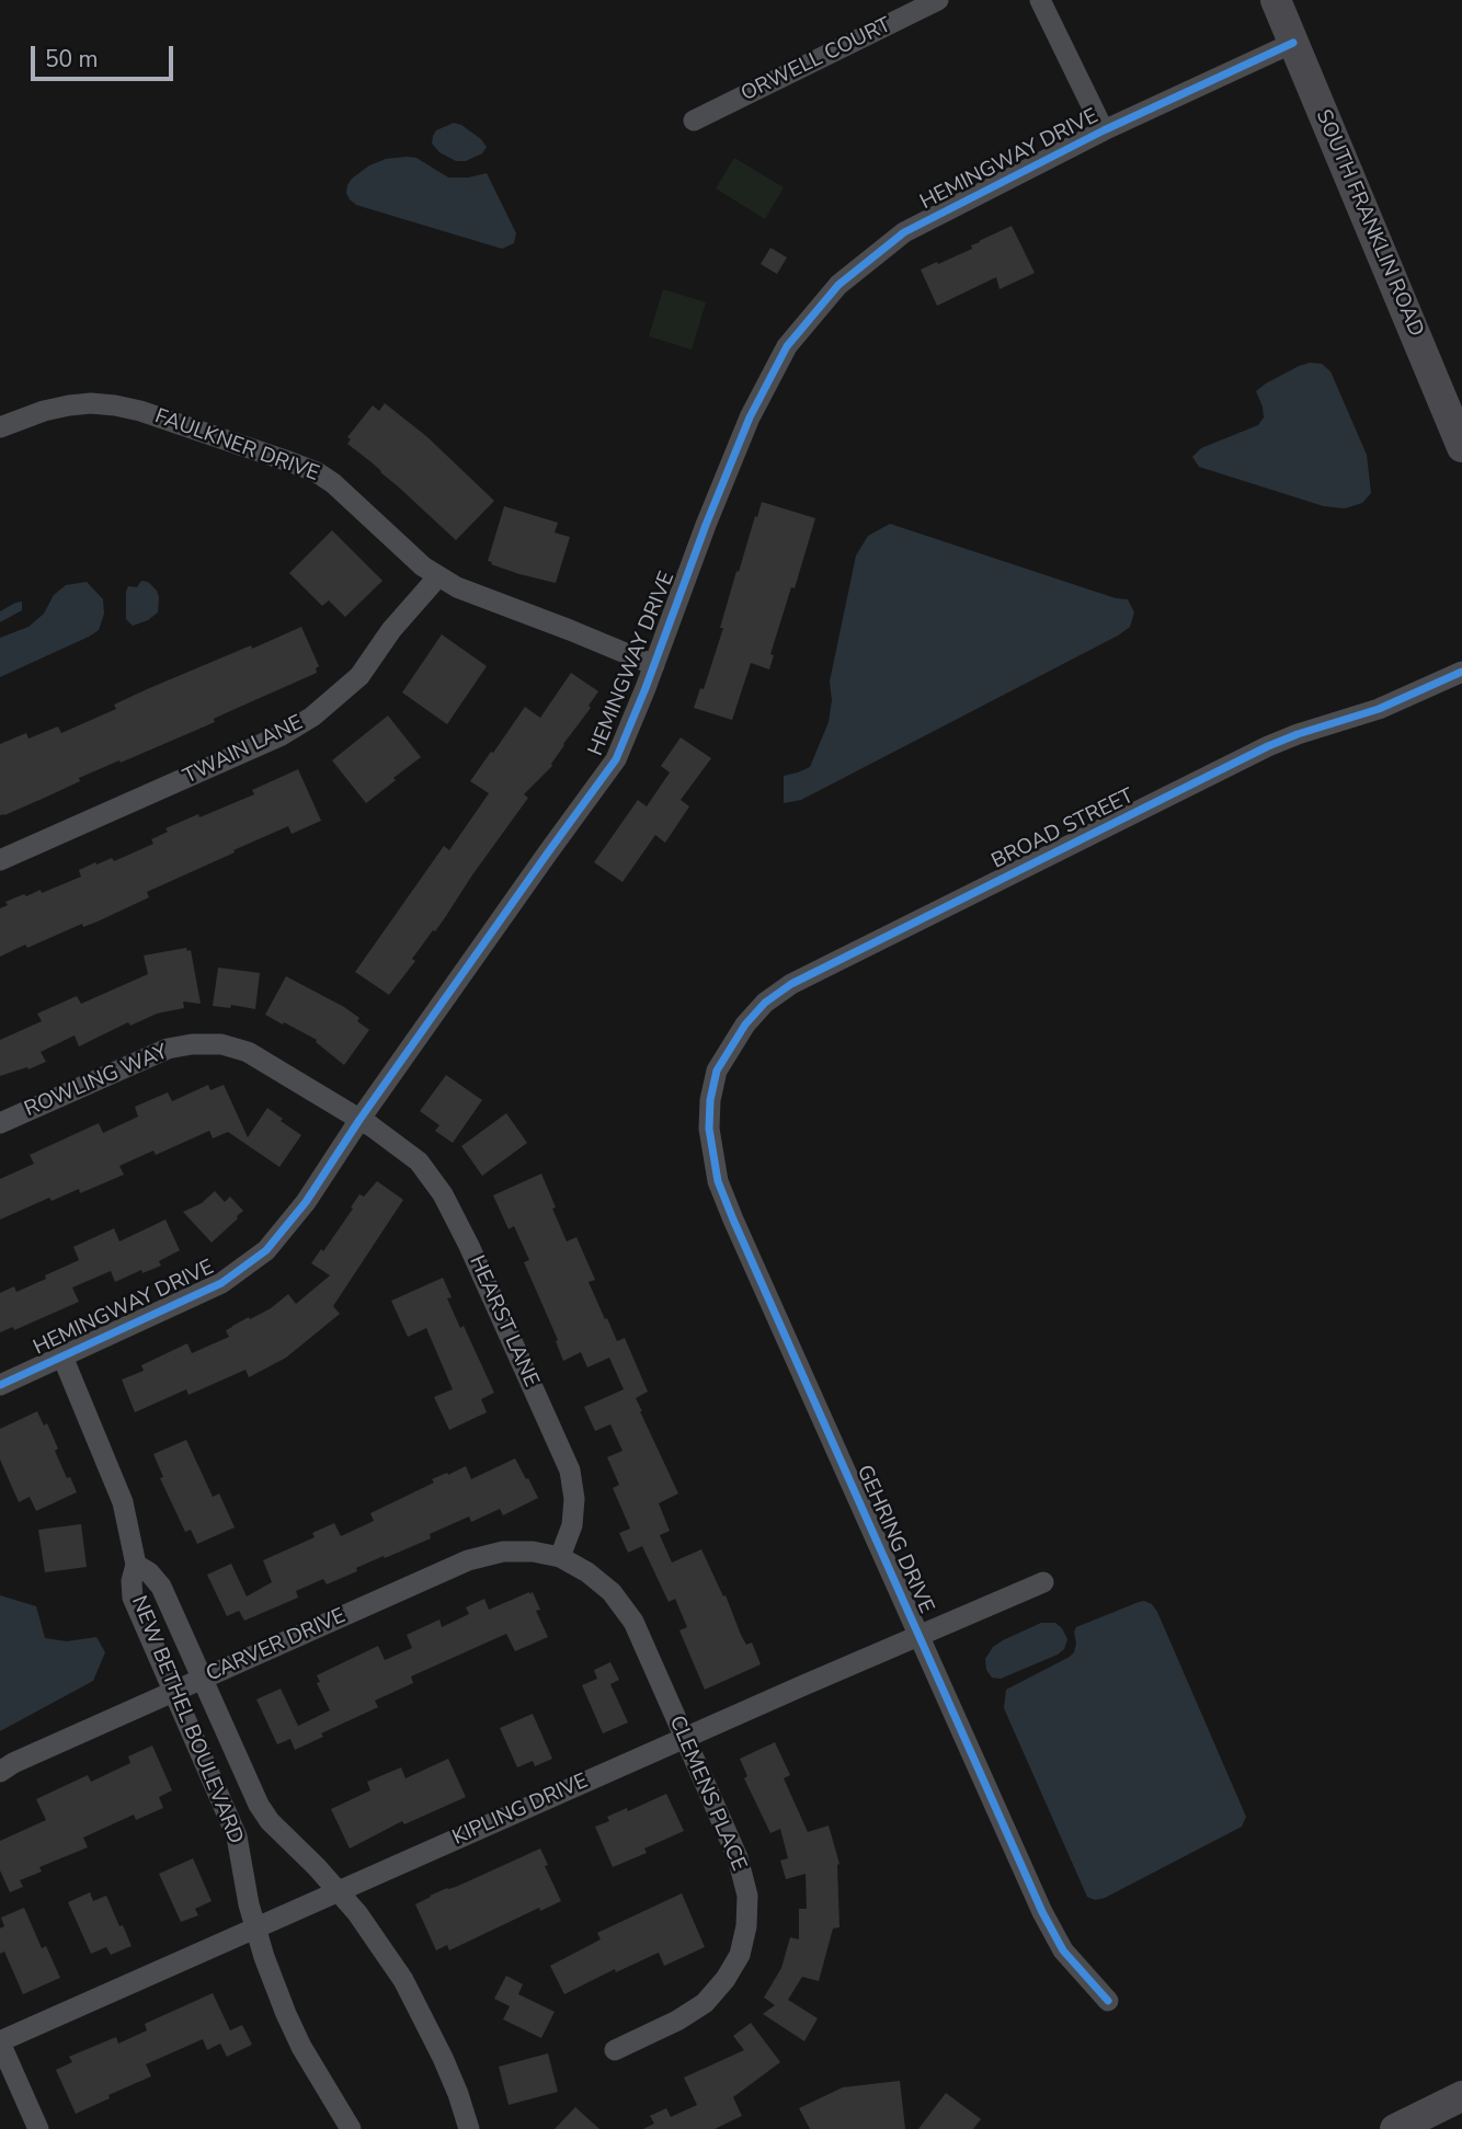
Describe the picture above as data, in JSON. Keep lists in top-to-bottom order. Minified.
{"streets":{"main road":["SOUTH FRANKLIN ROAD"],"street":["ORWELL COURT","HEMINGWAY DRIVE","FAULKNER DRIVE","TWAIN LANE","BROAD STREET","ROWLING WAY","HEARST LANE","GEHRING DRIVE","CARVER DRIVE","NEW BETHEL BOULEVARD","CLEMENS PLACE","KIPLING DRIVE"]},"crossings":[["HEMINGWAY DRIVE","SOUTH FRANKLIN ROAD"],["HEMINGWAY DRIVE","FAULKNER DRIVE"],["HEMINGWAY DRIVE","ROWLING WAY"],["HEMINGWAY DRIVE","HEARST LANE"],["HEMINGWAY DRIVE","NEW BETHEL BOULEVARD"],["FAULKNER DRIVE","TWAIN LANE"],["BROAD STREET","GEHRING DRIVE"],["ROWLING WAY","HEARST LANE"],["HEARST LANE","CARVER DRIVE"],["HEARST LANE","CLEMENS PLACE"],["GEHRING DRIVE","KIPLING DRIVE"],["CARVER DRIVE","NEW BETHEL BOULEVARD"],["CARVER DRIVE","CLEMENS PLACE"],["NEW BETHEL BOULEVARD","KIPLING DRIVE"],["CLEMENS PLACE","KIPLING DRIVE"]],"scale_bar":"50 m"}
